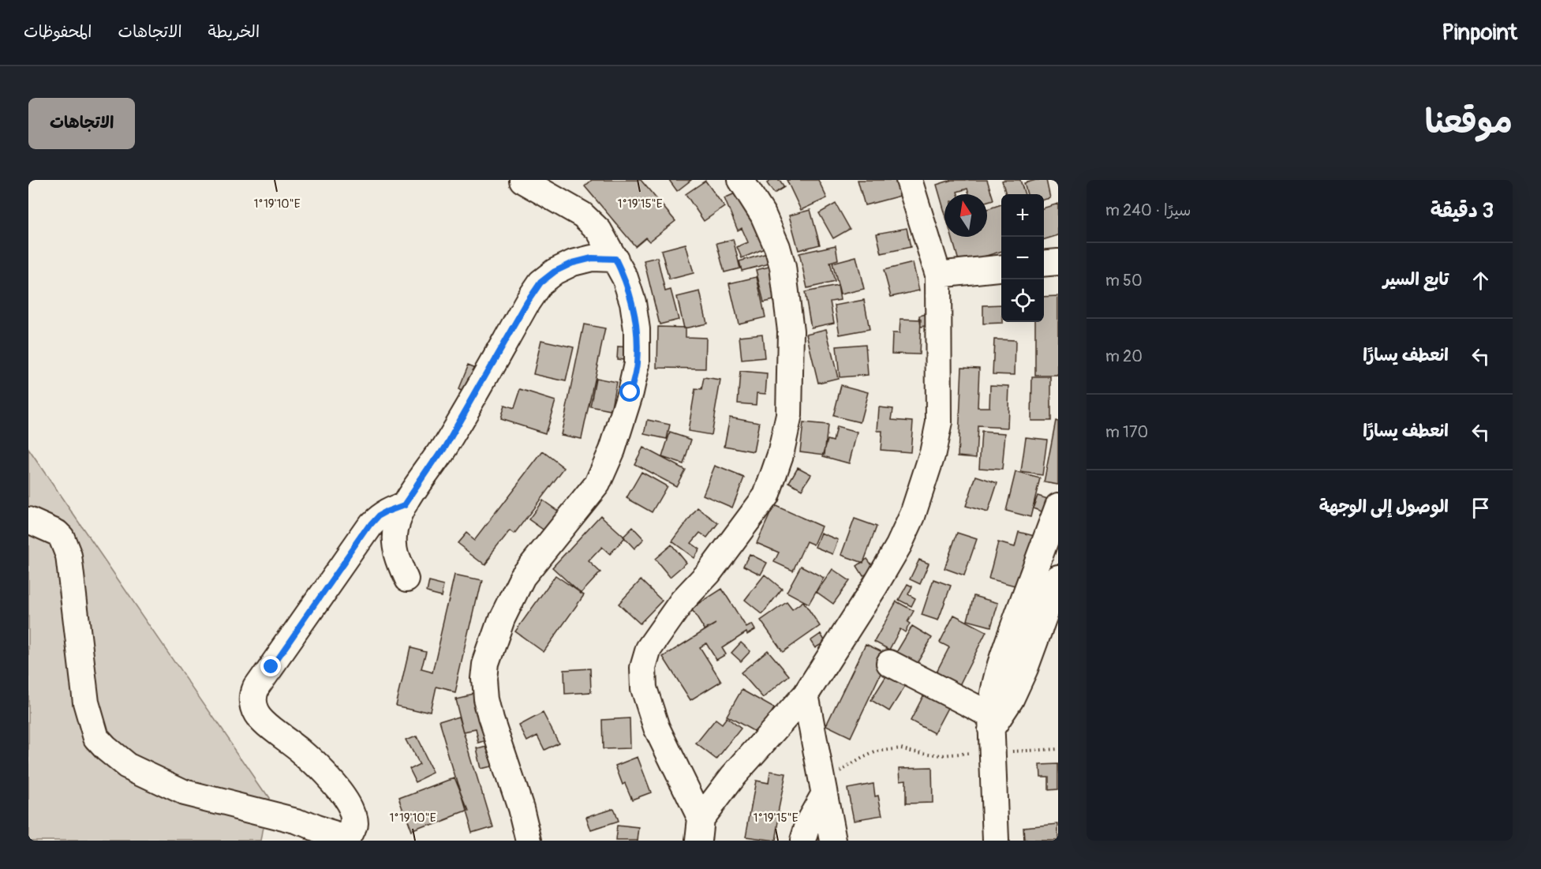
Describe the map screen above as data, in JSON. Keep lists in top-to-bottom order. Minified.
{"north":"top","page":{"header":"Pinpoint","nav":["الخريطة","الاتجاهات","المحفوظات"],"title":"موقعنا","buttons":"الاتجاهات","heading":["3 دقيقة","سيرًا · 240 m"],"map_buttons":["+","−"],"list":[["تابع السير","50 m"],["انعطف يسارًا","20 m"],["انعطف يسارًا","170 m"],"الوصول إلى الوجهة"]},"coordinates":["1°19'10\"E","1°19'15\"E"]}
